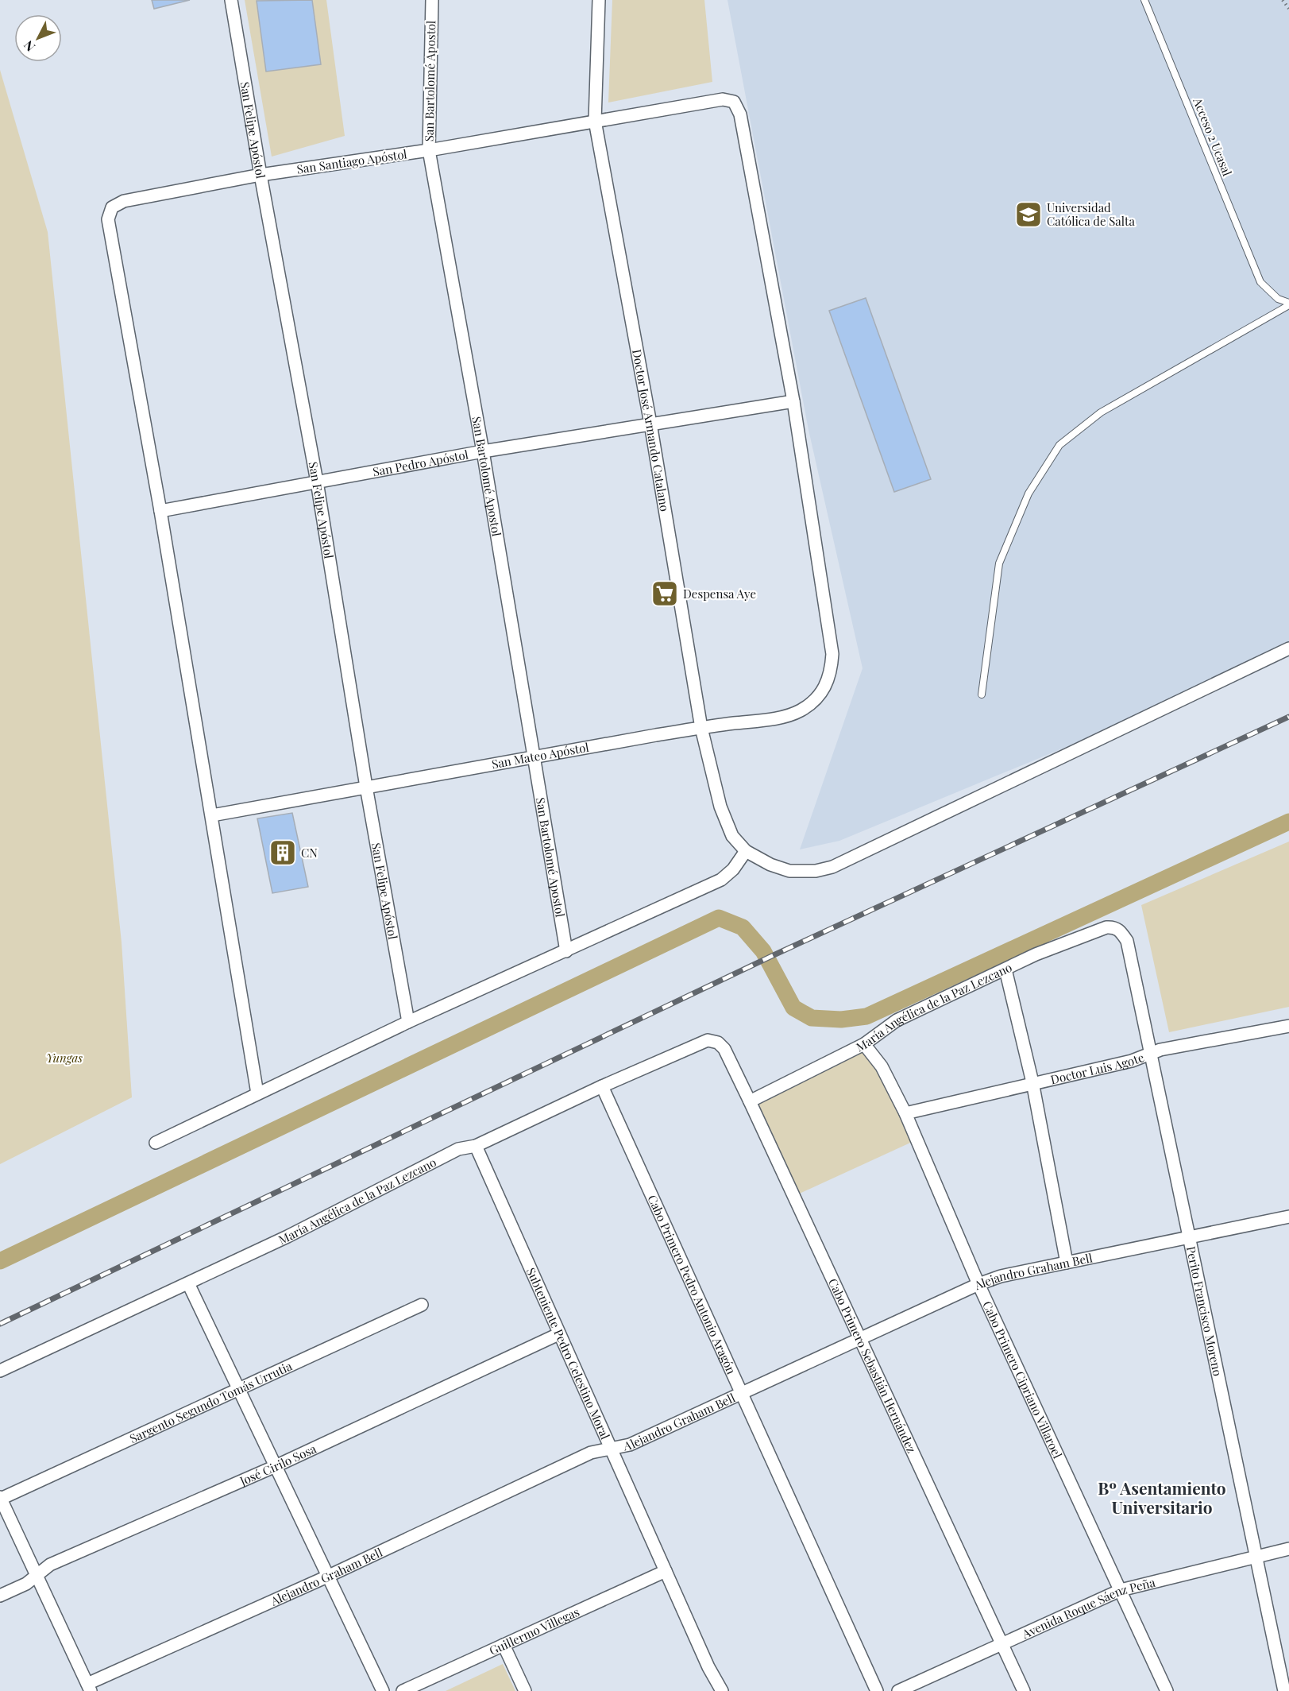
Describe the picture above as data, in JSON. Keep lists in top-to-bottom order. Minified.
{"streets":{"street":["San Bartolomé Apostol","San Felipe Apóstol","San Santiago Apóstol","Doctor José Armando Catalano","San Pedro Apóstol","San Mateo Apóstol","María Angélica de la Paz Lezcano","Doctor Luis Agote","Alejandro Graham Bell","Cabo Primero Pedro Antonio Aragón","Perito Francisco Moreno","Subteniente Pedro Celestino Moral","Cabo Primero Sebastián Hernández","Cabo Primero Cipriano Villaroel","Sargento Segundo Tomás Urrutia","José Cirilo Sosa","Avenida Roque Sáenz Peña","Guillermo Villegas"],"lane":["Acceso 2 Ucasal"]},"crossings":[["San Bartolomé Apostol","San Santiago Apóstol"],["San Bartolomé Apostol","San Pedro Apóstol"],["San Bartolomé Apostol","San Mateo Apóstol"],["San Felipe Apóstol","San Santiago Apóstol"],["San Felipe Apóstol","San Pedro Apóstol"],["San Felipe Apóstol","San Mateo Apóstol"],["San Santiago Apóstol","Doctor José Armando Catalano"],["San Santiago Apóstol","San Pedro Apóstol"],["San Santiago Apóstol","San Mateo Apóstol"],["Doctor José Armando Catalano","San Pedro Apóstol"],["Doctor José Armando Catalano","San Mateo Apóstol"],["San Pedro Apóstol","San Mateo Apóstol"],["María Angélica de la Paz Lezcano","Cabo Primero Pedro Antonio Aragón"],["María Angélica de la Paz Lezcano","Perito Francisco Moreno"],["María Angélica de la Paz Lezcano","Subteniente Pedro Celestino Moral"],["María Angélica de la Paz Lezcano","Cabo Primero Sebastián Hernández"],["María Angélica de la Paz Lezcano","Cabo Primero Cipriano Villaroel"],["Doctor Luis Agote","Perito Francisco Moreno"],["Doctor Luis Agote","Cabo Primero Cipriano Villaroel"],["Alejandro Graham Bell","Cabo Primero Pedro Antonio Aragón"],["Alejandro Graham Bell","Perito Francisco Moreno"],["Alejandro Graham Bell","Subteniente Pedro Celestino Moral"],["Alejandro Graham Bell","Cabo Primero Sebastián Hernández"],["Alejandro Graham Bell","Cabo Primero Cipriano Villaroel"],["Perito Francisco Moreno","Avenida Roque Sáenz Peña"],["Subteniente Pedro Celestino Moral","José Cirilo Sosa"],["Subteniente Pedro Celestino Moral","Guillermo Villegas"],["Cabo Primero Sebastián Hernández","Avenida Roque Sáenz Peña"],["Cabo Primero Cipriano Villaroel","Avenida Roque Sáenz Peña"]],"districts":["Bº Asentamiento Universitario"],"parks":["Yungas"],"places":{"school or university":["Universidad Católica de Salta"],"supermarket":["Despensa Aye"],"building":["CN"]},"north":"bottom left"}
